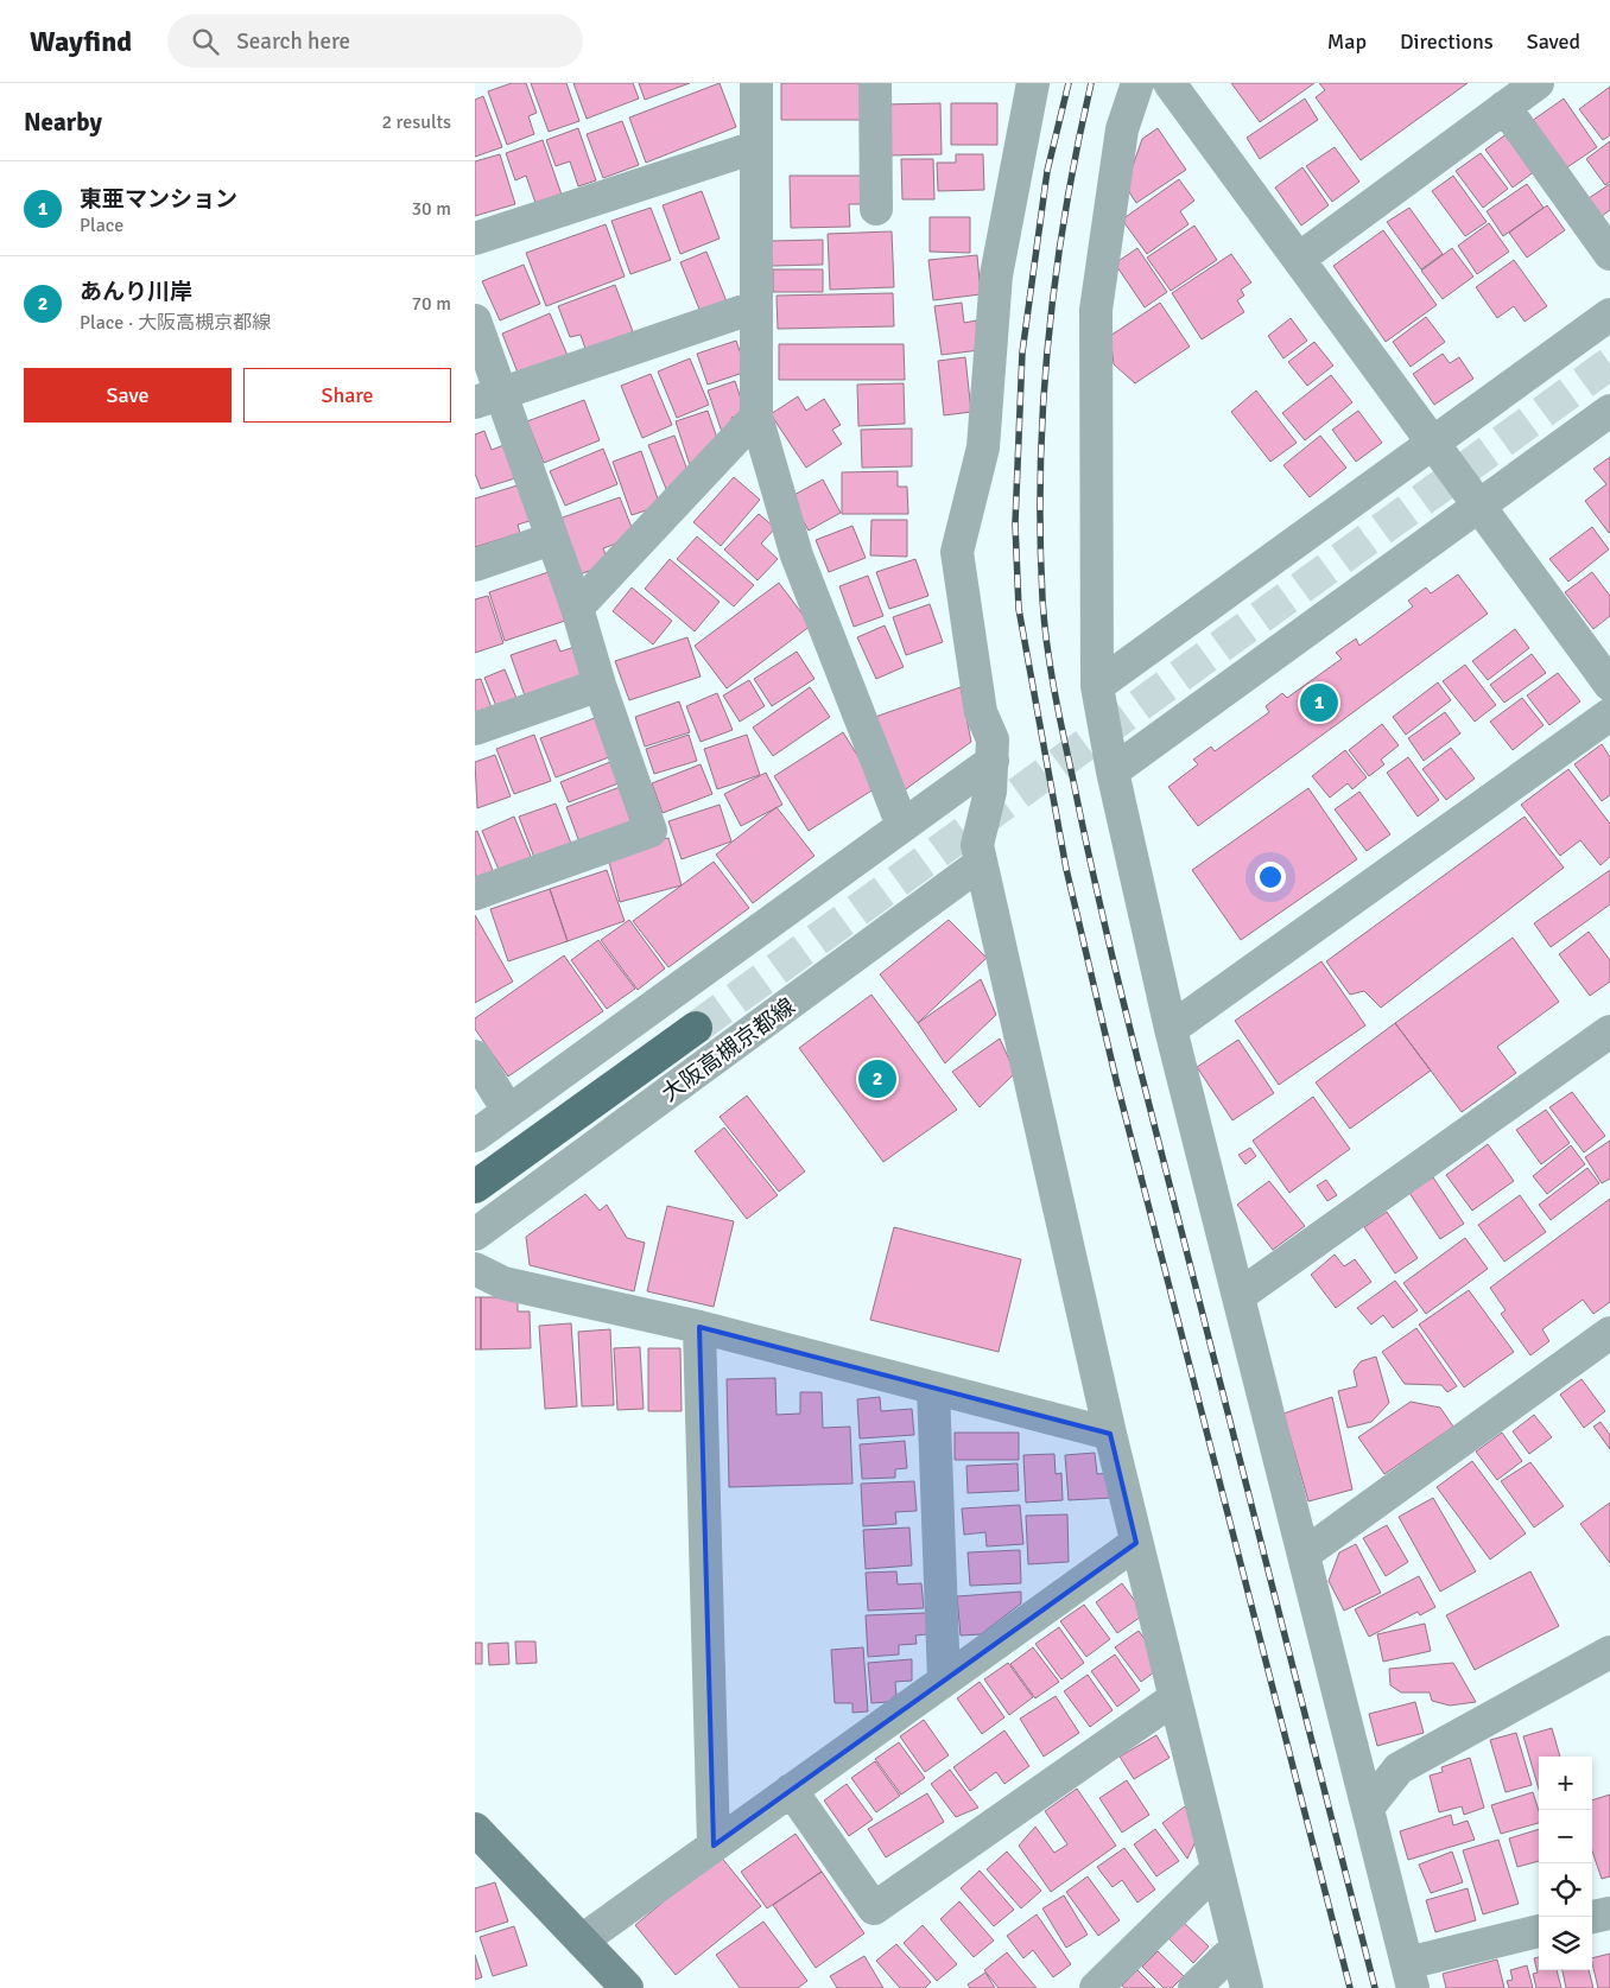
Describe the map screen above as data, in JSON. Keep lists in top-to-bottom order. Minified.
{"streets":{"main road":["大阪高槻京都線"]},"page":{"header":"Wayfind","search":"Search here","nav":["Map","Directions","Saved"],"heading":["Nearby","2 results"],"list":[{"mark":"1","name":"東亜マンション","note":"Place","value":"30 m"},{"mark":"2","name":"あんり川岸","note":"Place · 大阪高槻京都線","value":"70 m"}],"buttons":["Save","Share"],"pins":["1","2"],"map_buttons":["+","−"]}}
